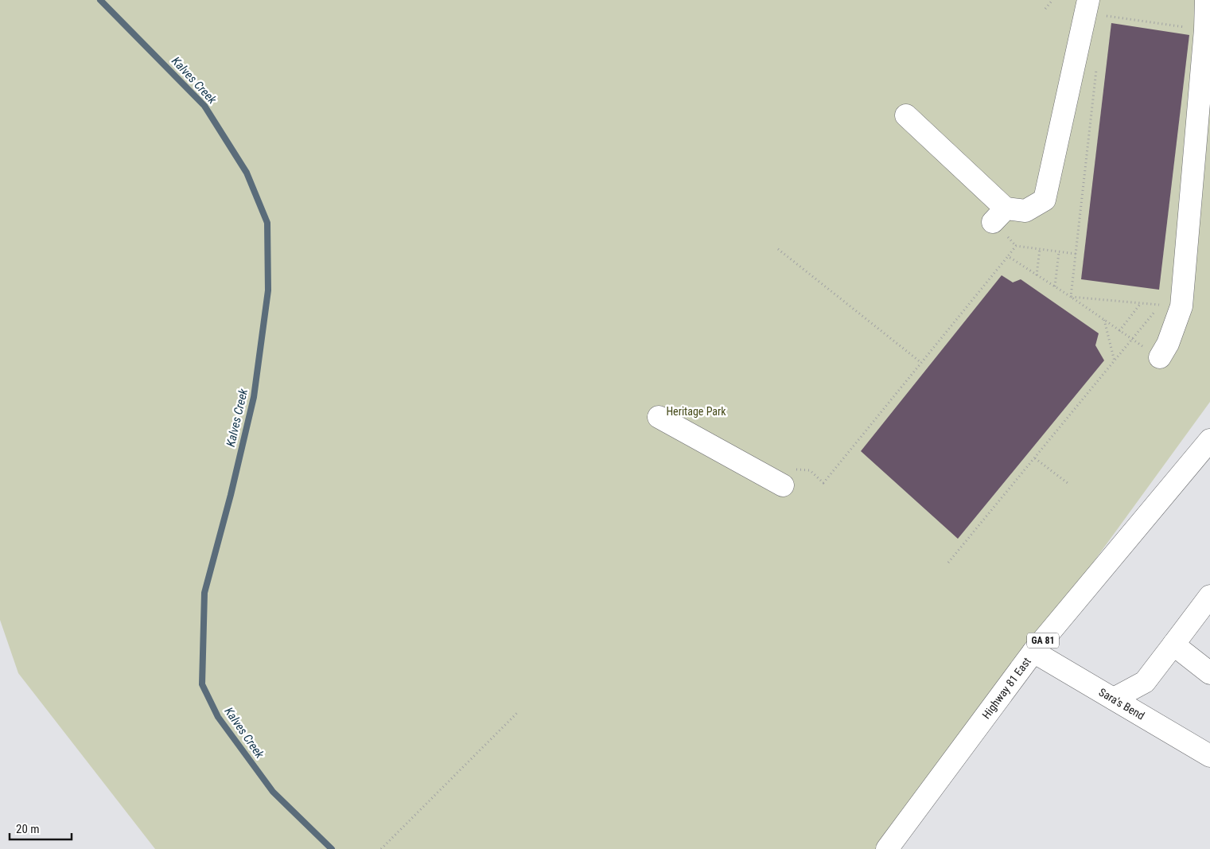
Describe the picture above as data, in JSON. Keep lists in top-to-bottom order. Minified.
{"streets":{"main road":["GA 81","Highway 81 East","Sara's Bend"]},"crossings":[["Highway 81 East","Sara's Bend"]],"water":["Kalves Creek"],"parks":["Heritage Park"],"scale_bar":"20 m"}
